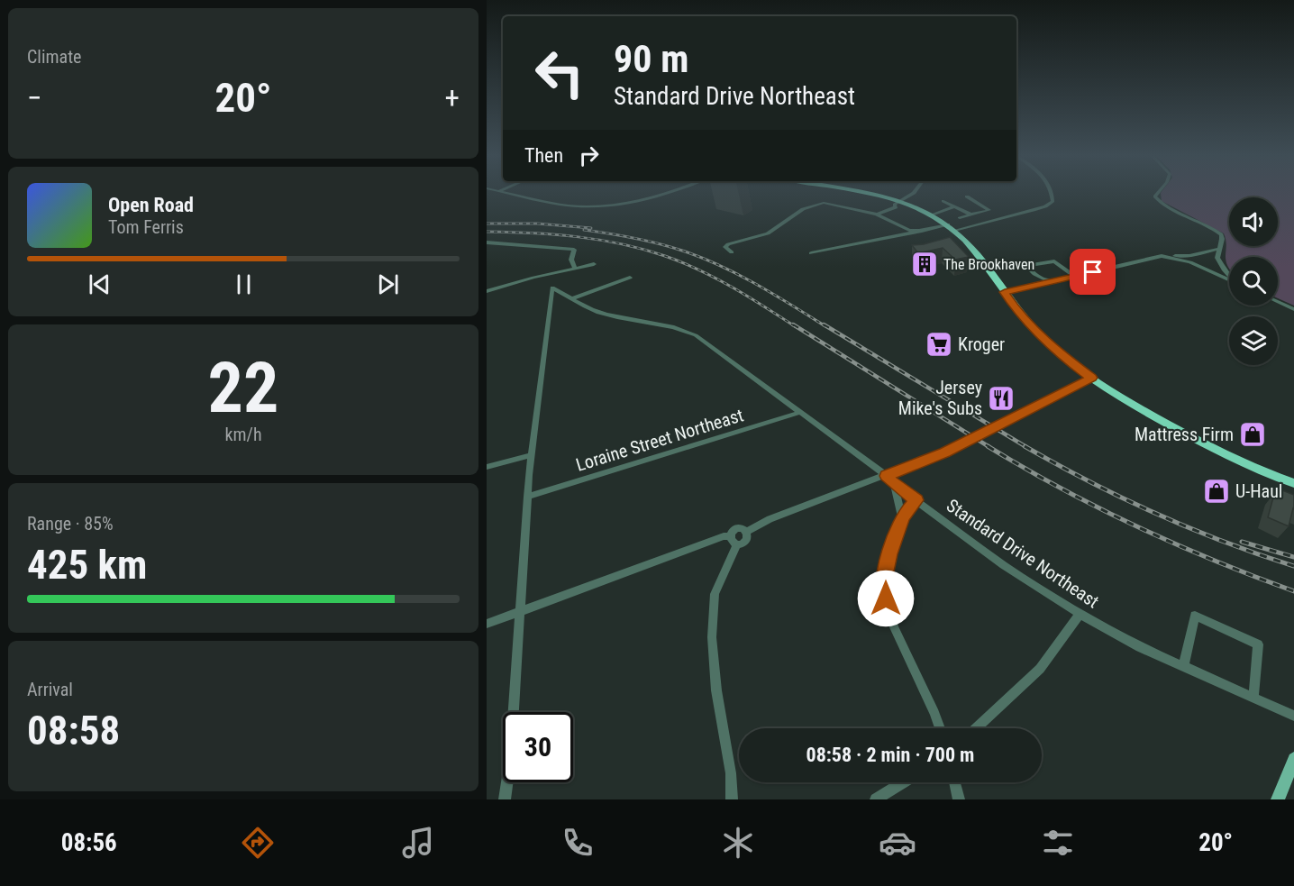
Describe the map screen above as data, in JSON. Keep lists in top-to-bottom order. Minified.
{"streets":{"street":["Loraine Street Northeast","Standard Drive Northeast"]},"crossings":[["Loraine Street Northeast","Standard Drive Northeast"]],"places":{"building":["The Brookhaven"],"supermarket":["Kroger"],"restaurant":["Jersey Mike's Subs"],"shop":["Mattress Firm","U-Haul"]},"page":{"tile":["Climate",["22","km/h"],["Range · 85%","425 km"],["Arrival","08:58"]],"turn":["90 m","Standard Drive Northeast"],"heat":["−","20°","+"],"then":"Then","song":["Open Road","Tom Ferris"],"limit":"30","trip":"08:58 · 2 min · 700 m","tabs":["08:56","20°"]}}
